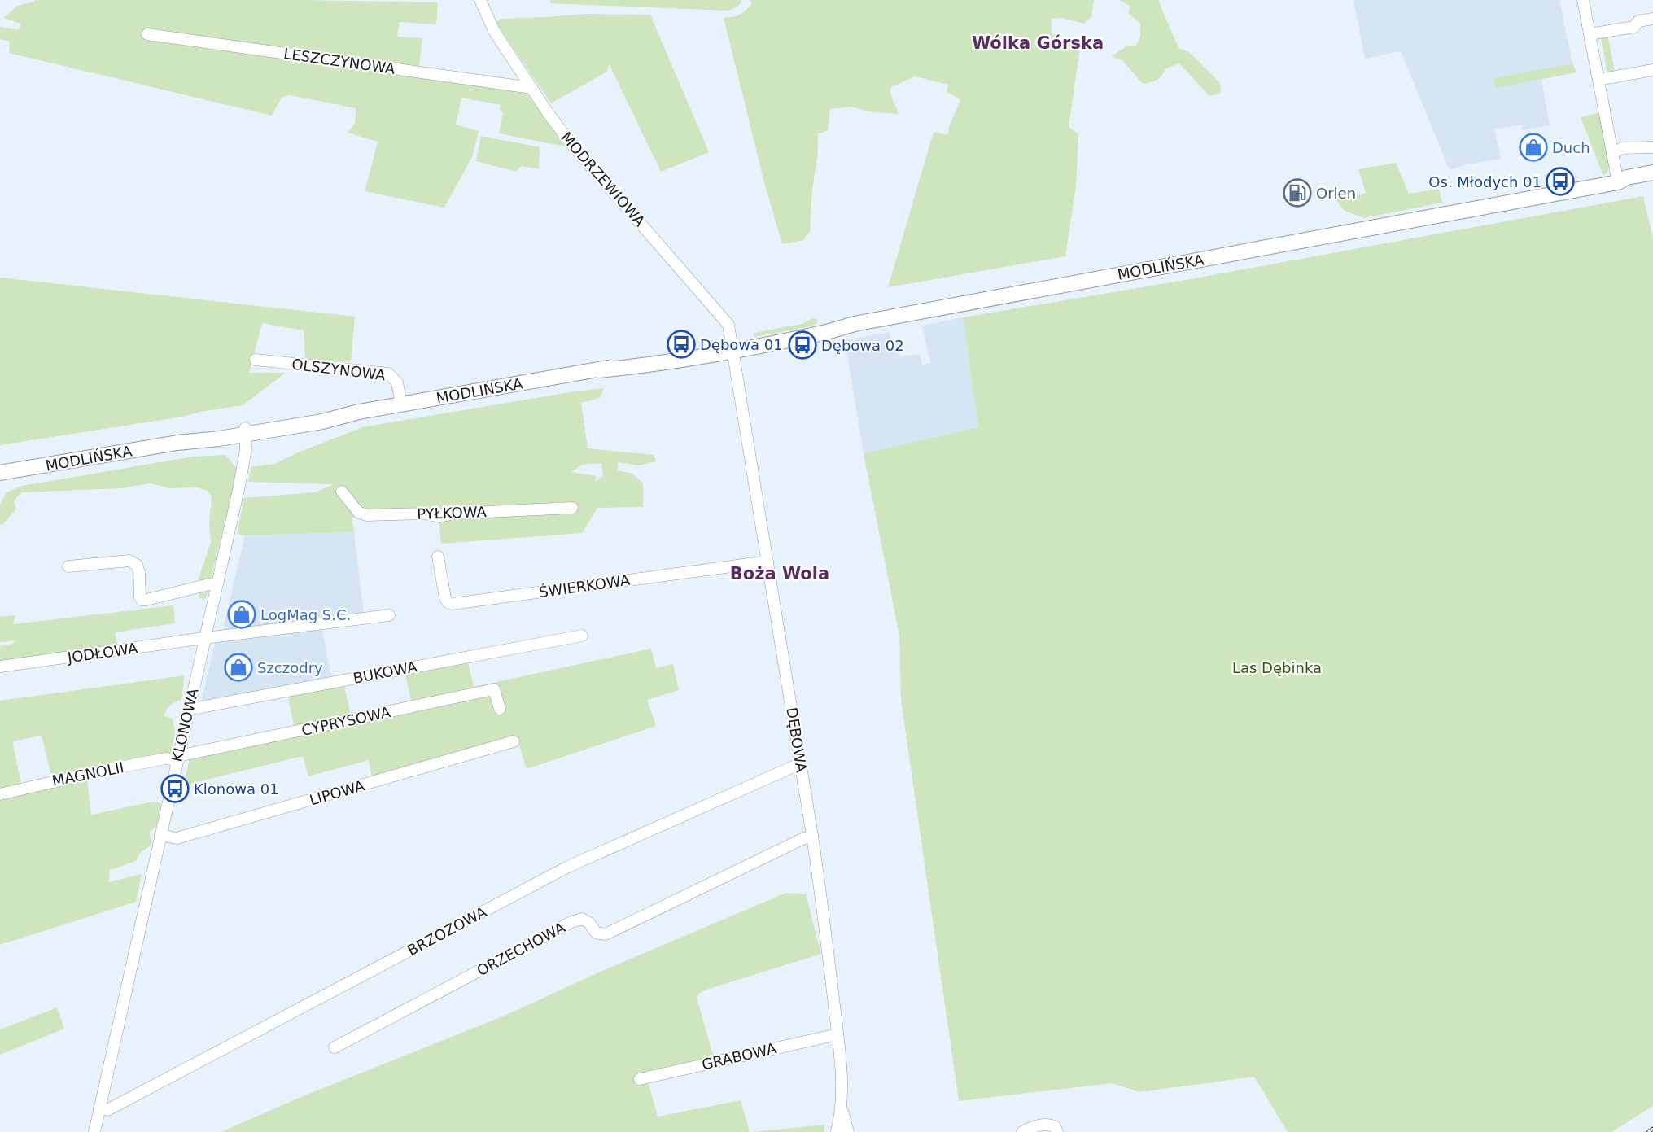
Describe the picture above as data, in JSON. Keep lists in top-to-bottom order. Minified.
{"streets":{"main road":["MODLIŃSKA"],"street":["LESZCZYNOWA","MODRZEWIOWA","OLSZYNOWA","PYŁKOWA","ŚWIERKOWA","JODŁOWA","BUKOWA","CYPRYSOWA","KLONOWA","DĘBOWA","MAGNOLII","LIPOWA","BRZOZOWA","ORZECHOWA","GRABOWA"]},"crossings":[["LESZCZYNOWA","MODRZEWIOWA"],["MODRZEWIOWA","MODLIŃSKA"],["MODRZEWIOWA","DĘBOWA"],["MODLIŃSKA","OLSZYNOWA"],["MODLIŃSKA","KLONOWA"],["MODLIŃSKA","DĘBOWA"],["ŚWIERKOWA","DĘBOWA"],["JODŁOWA","KLONOWA"],["BUKOWA","KLONOWA"],["CYPRYSOWA","KLONOWA"],["CYPRYSOWA","MAGNOLII"],["KLONOWA","MAGNOLII"],["KLONOWA","LIPOWA"],["KLONOWA","BRZOZOWA"],["DĘBOWA","BRZOZOWA"],["DĘBOWA","ORZECHOWA"],["DĘBOWA","GRABOWA"]],"districts":["Wólka Górska","Boża Wola"],"parks":["Las Dębinka"],"places":{"shop":["Duch","LogMag S.C.","Szczodry"],"bus stop":["Os. Młodych 01","Dębowa 01","Dębowa 02","Klonowa 01"],"fuel station":["Orlen"]}}
